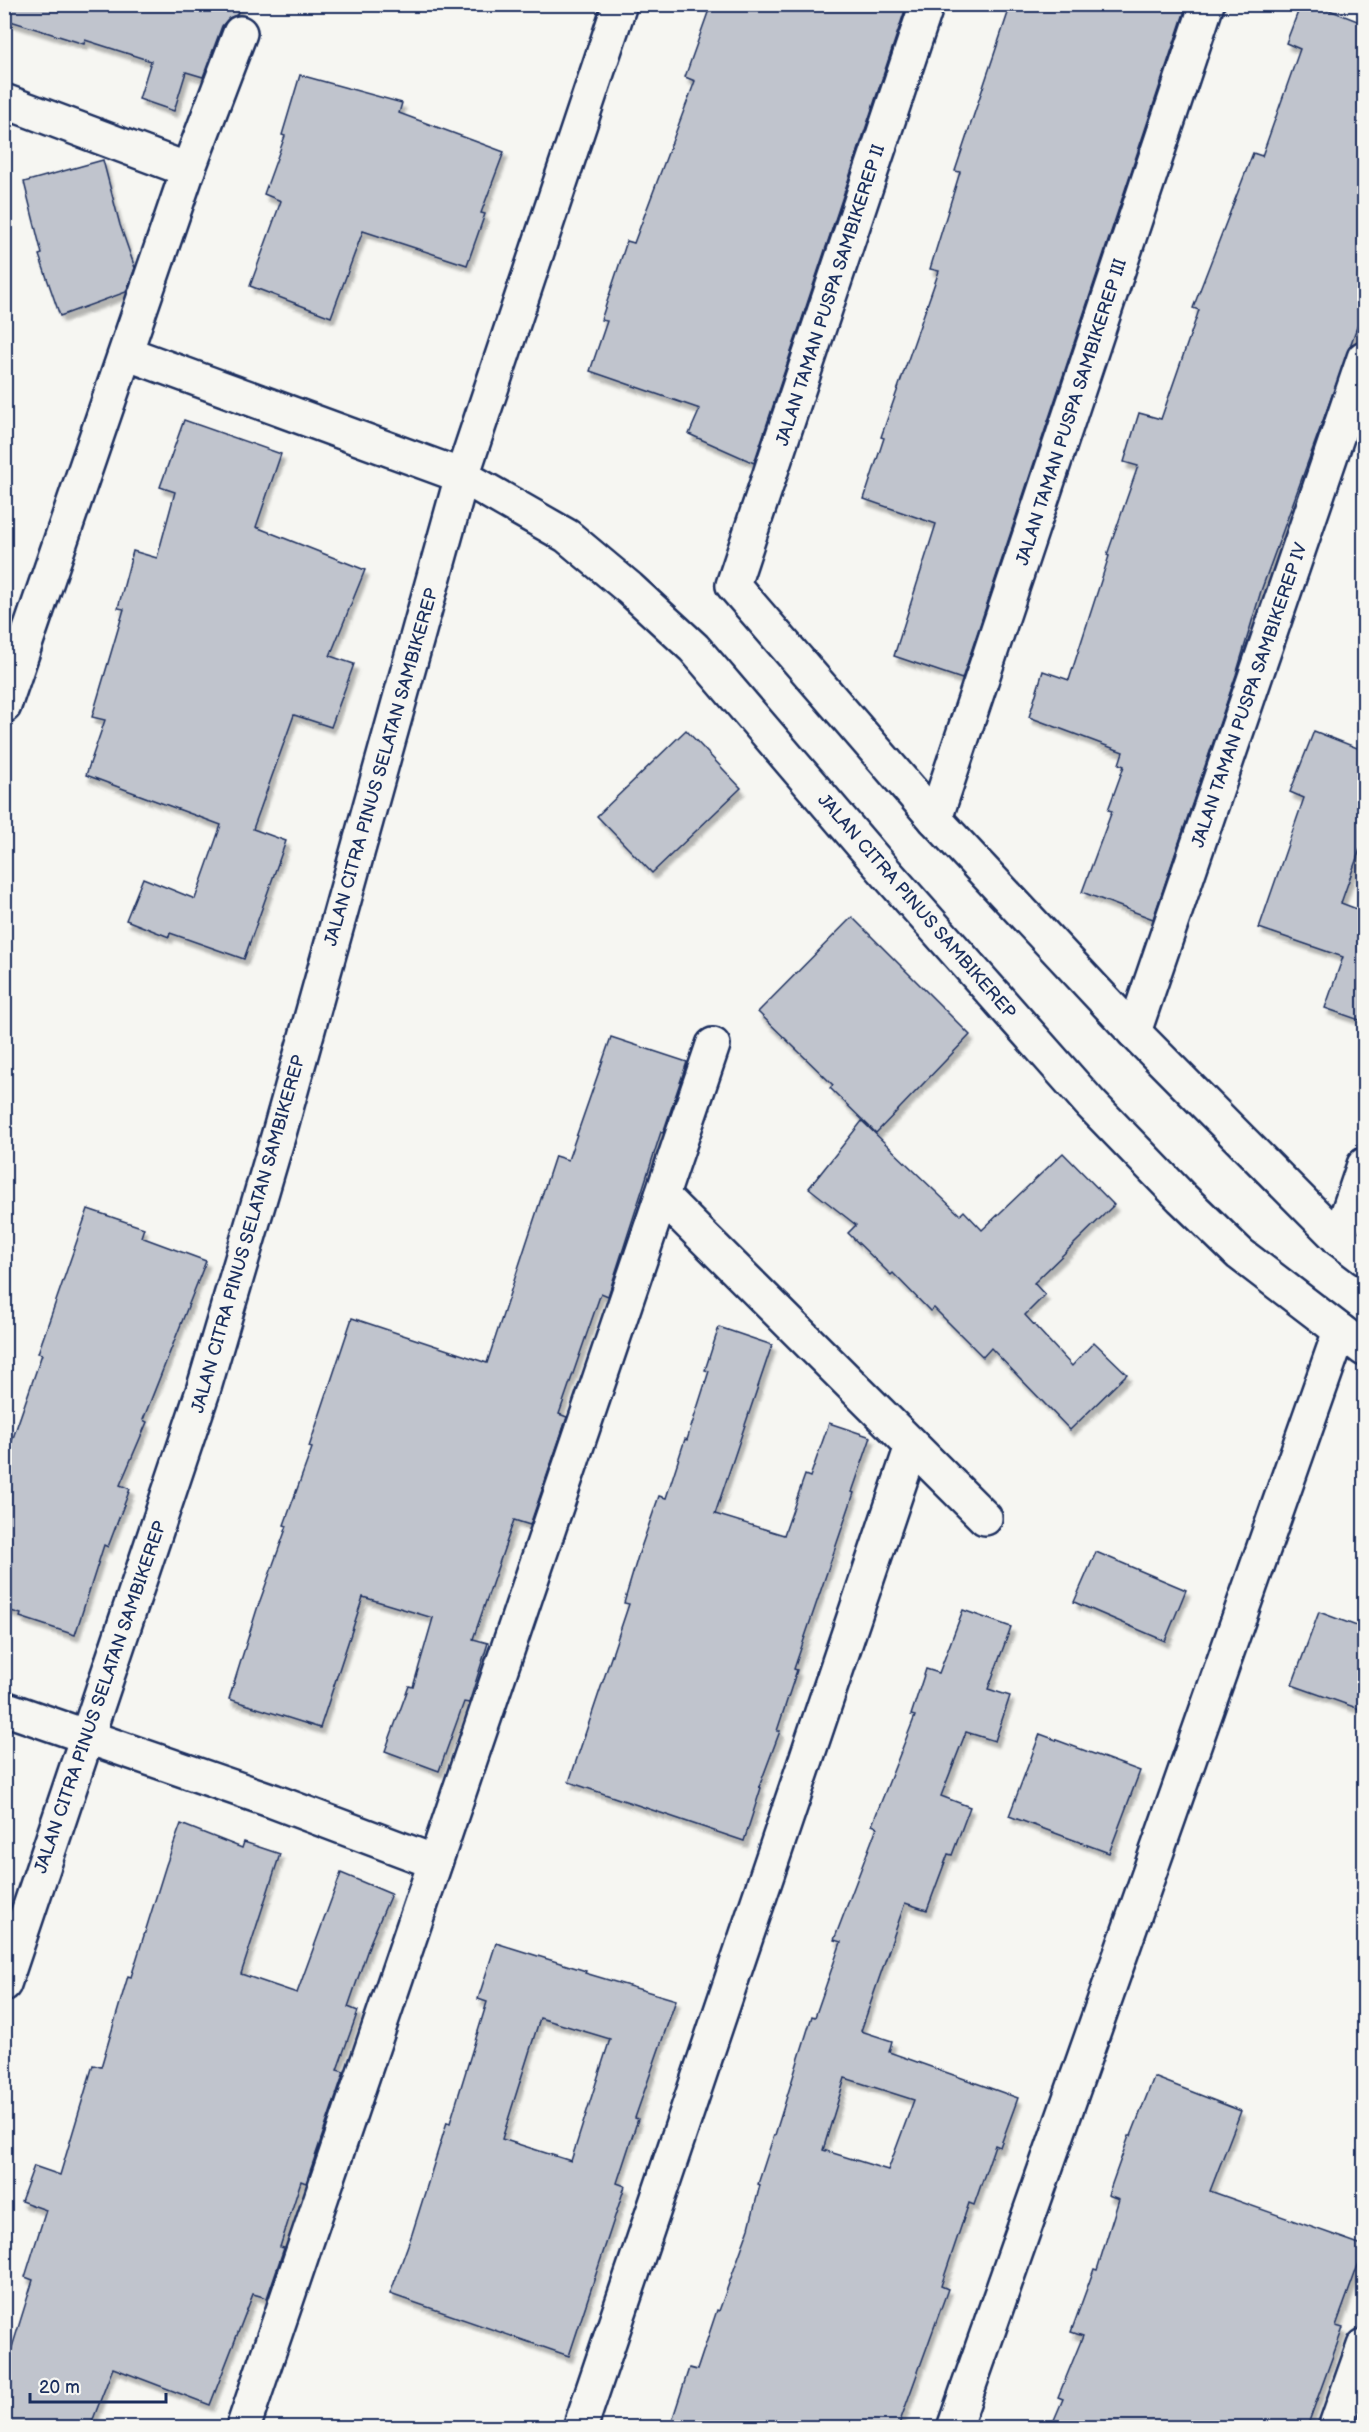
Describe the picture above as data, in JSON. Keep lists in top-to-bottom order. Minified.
{"streets":{"street":["JALAN TAMAN PUSPA SAMBIKEREP II","JALAN TAMAN PUSPA SAMBIKEREP III","JALAN TAMAN PUSPA SAMBIKEREP IV","JALAN CITRA PINUS SELATAN SAMBIKEREP","JALAN CITRA PINUS SAMBIKEREP"]},"crossings":[["JALAN TAMAN PUSPA SAMBIKEREP II","JALAN TAMAN PUSPA SAMBIKEREP III"],["JALAN CITRA PINUS SELATAN SAMBIKEREP","JALAN CITRA PINUS SAMBIKEREP"]],"scale_bar":"20 m"}
